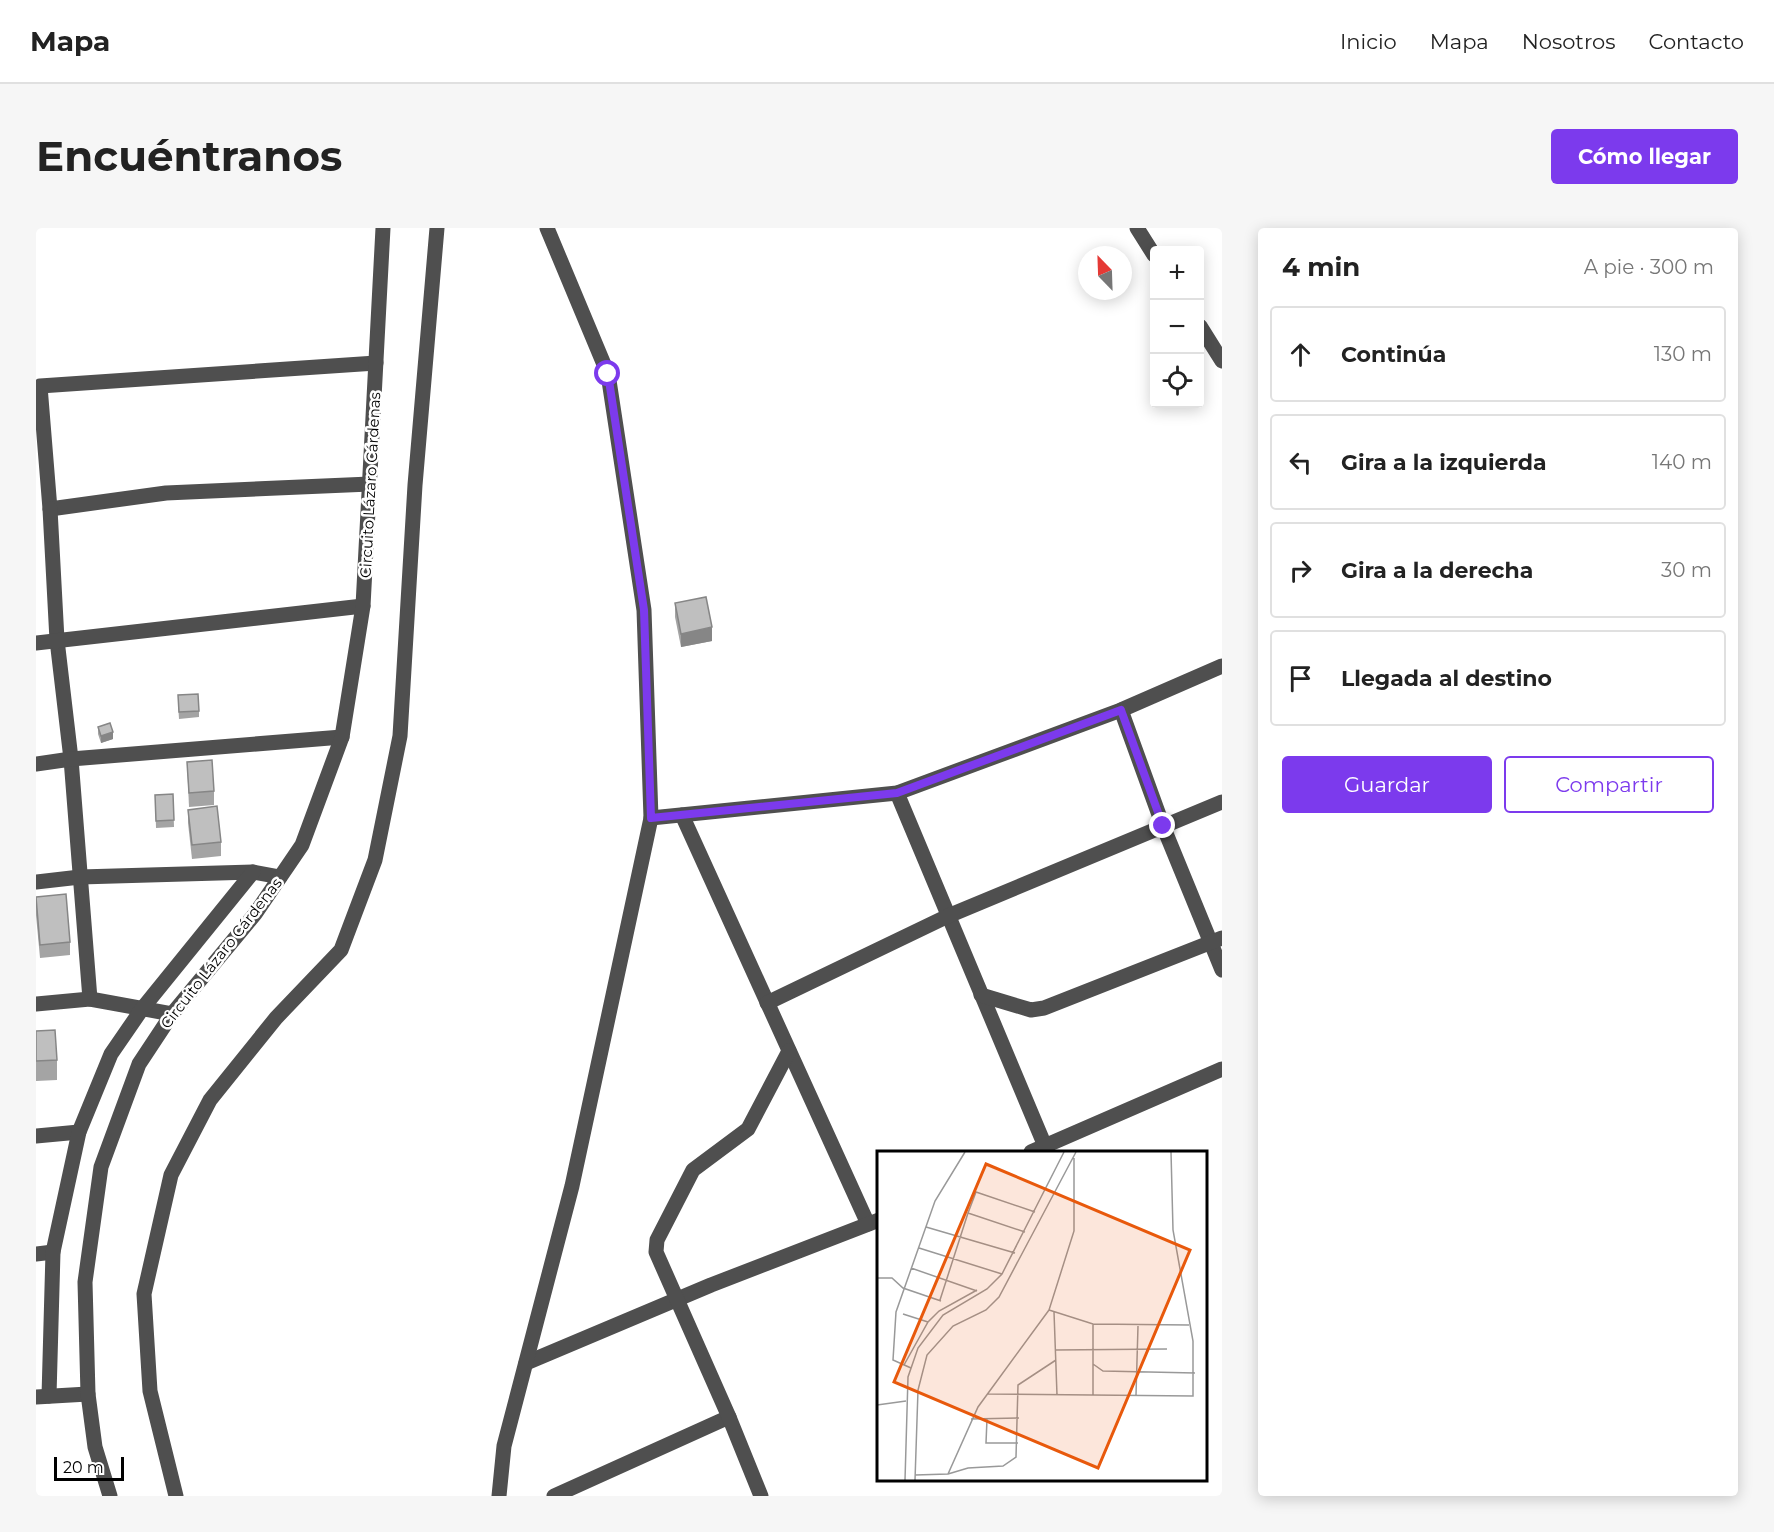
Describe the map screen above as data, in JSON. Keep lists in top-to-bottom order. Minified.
{"streets":{"street":["Circuito Lázaro Cárdenas"]},"scale_bar":"20 m","north":"top left","page":{"header":"Mapa","nav":["Inicio","Mapa","Nosotros","Contacto"],"buttons":["Cómo llegar",["Guardar","Compartir"]],"title":"Encuéntranos","heading":["4 min","A pie · 300 m"],"map_buttons":["+","−"],"list":[["Continúa","130 m"],["Gira a la izquierda","140 m"],["Gira a la derecha","30 m"],"Llegada al destino"],"scale":"20 m"}}
